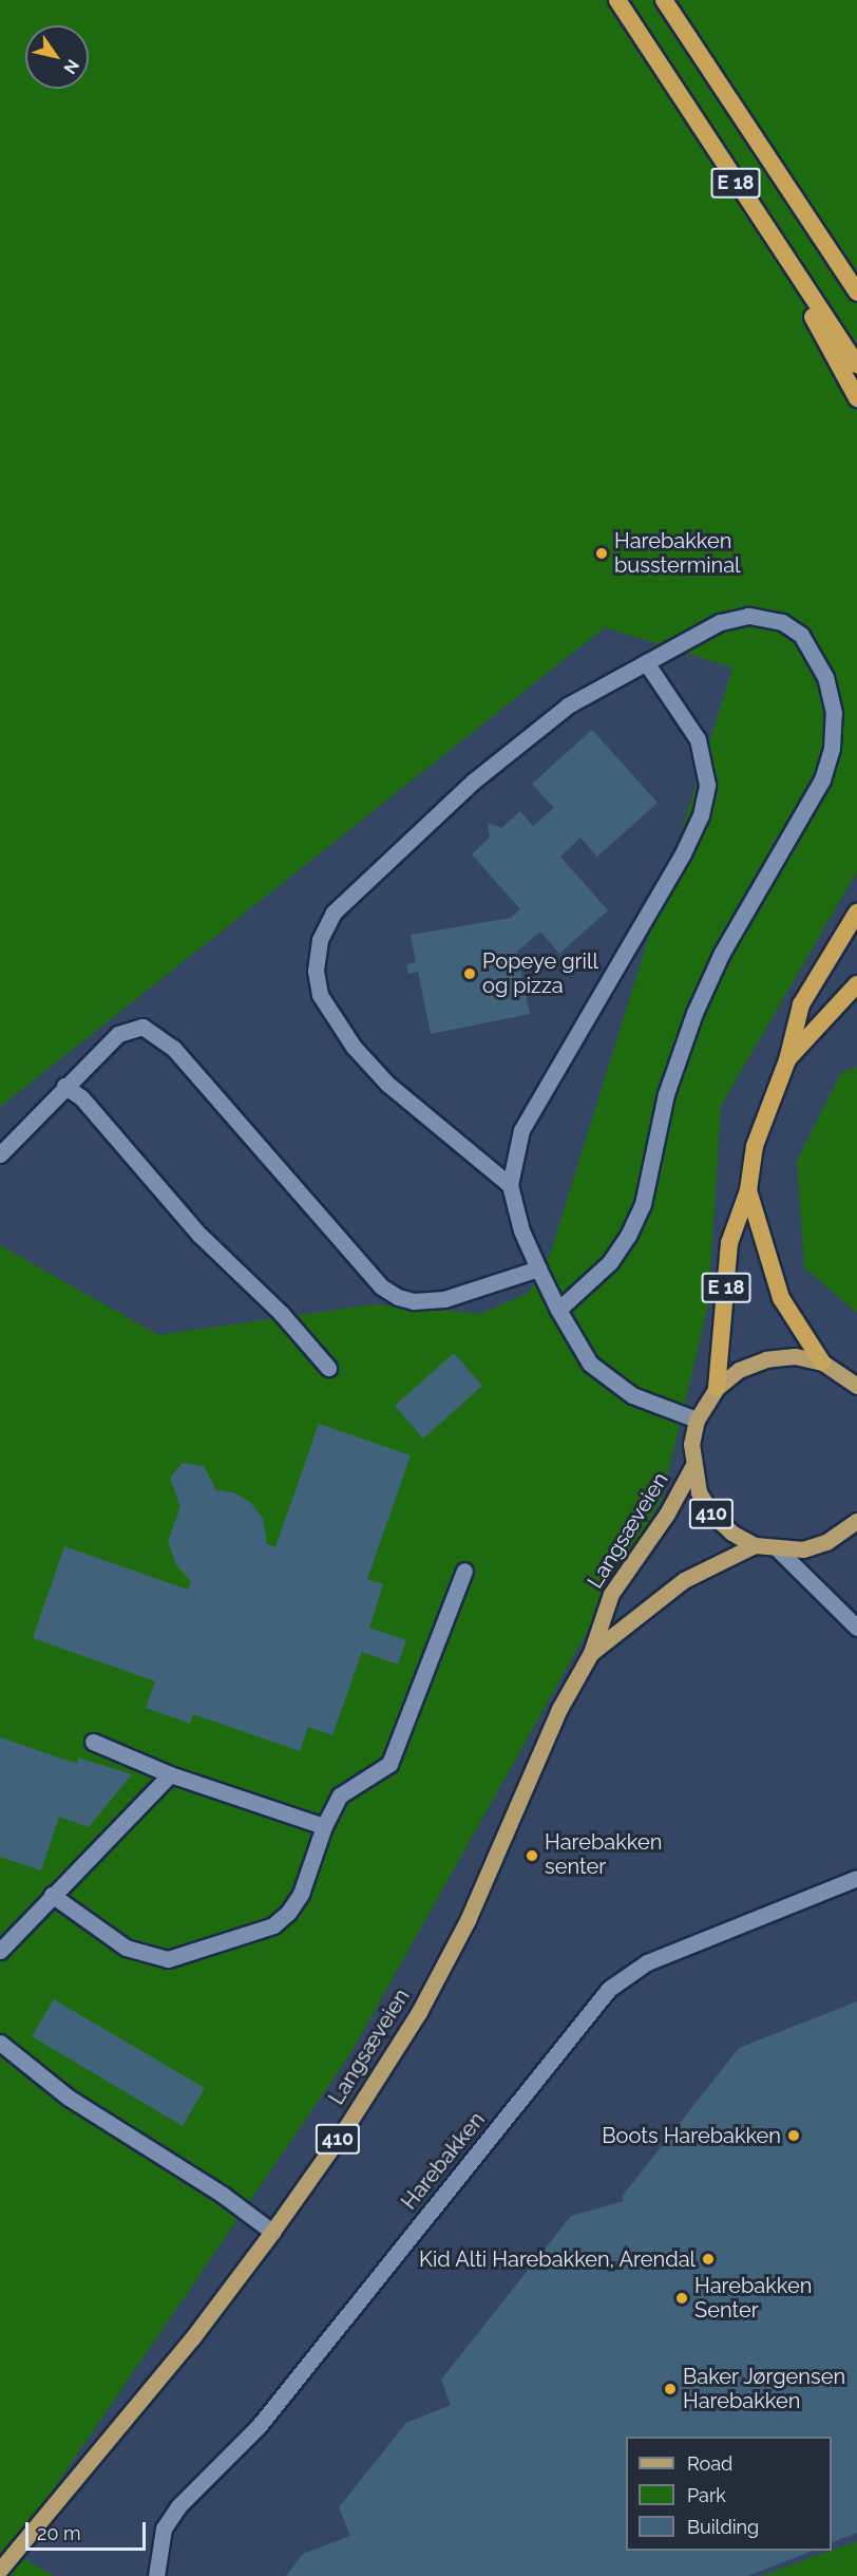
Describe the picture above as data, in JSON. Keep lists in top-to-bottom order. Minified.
{"streets":{"highway":["E 18"],"main road":["410","Langsæveien"],"street":["Harebakken"]},"crossings":[["E 18","410"],["410","Langsæveien"]],"places":["Harebakken bussterminal","Popeye grill og pizza","Harebakken senter","Boots Harebakken","Kid Alti Harebakken, Arendal","Harebakken Senter","Baker Jørgensen Harebakken"],"legend":["Road","Park","Building"],"scale_bar":"20 m","north":"bottom right"}
